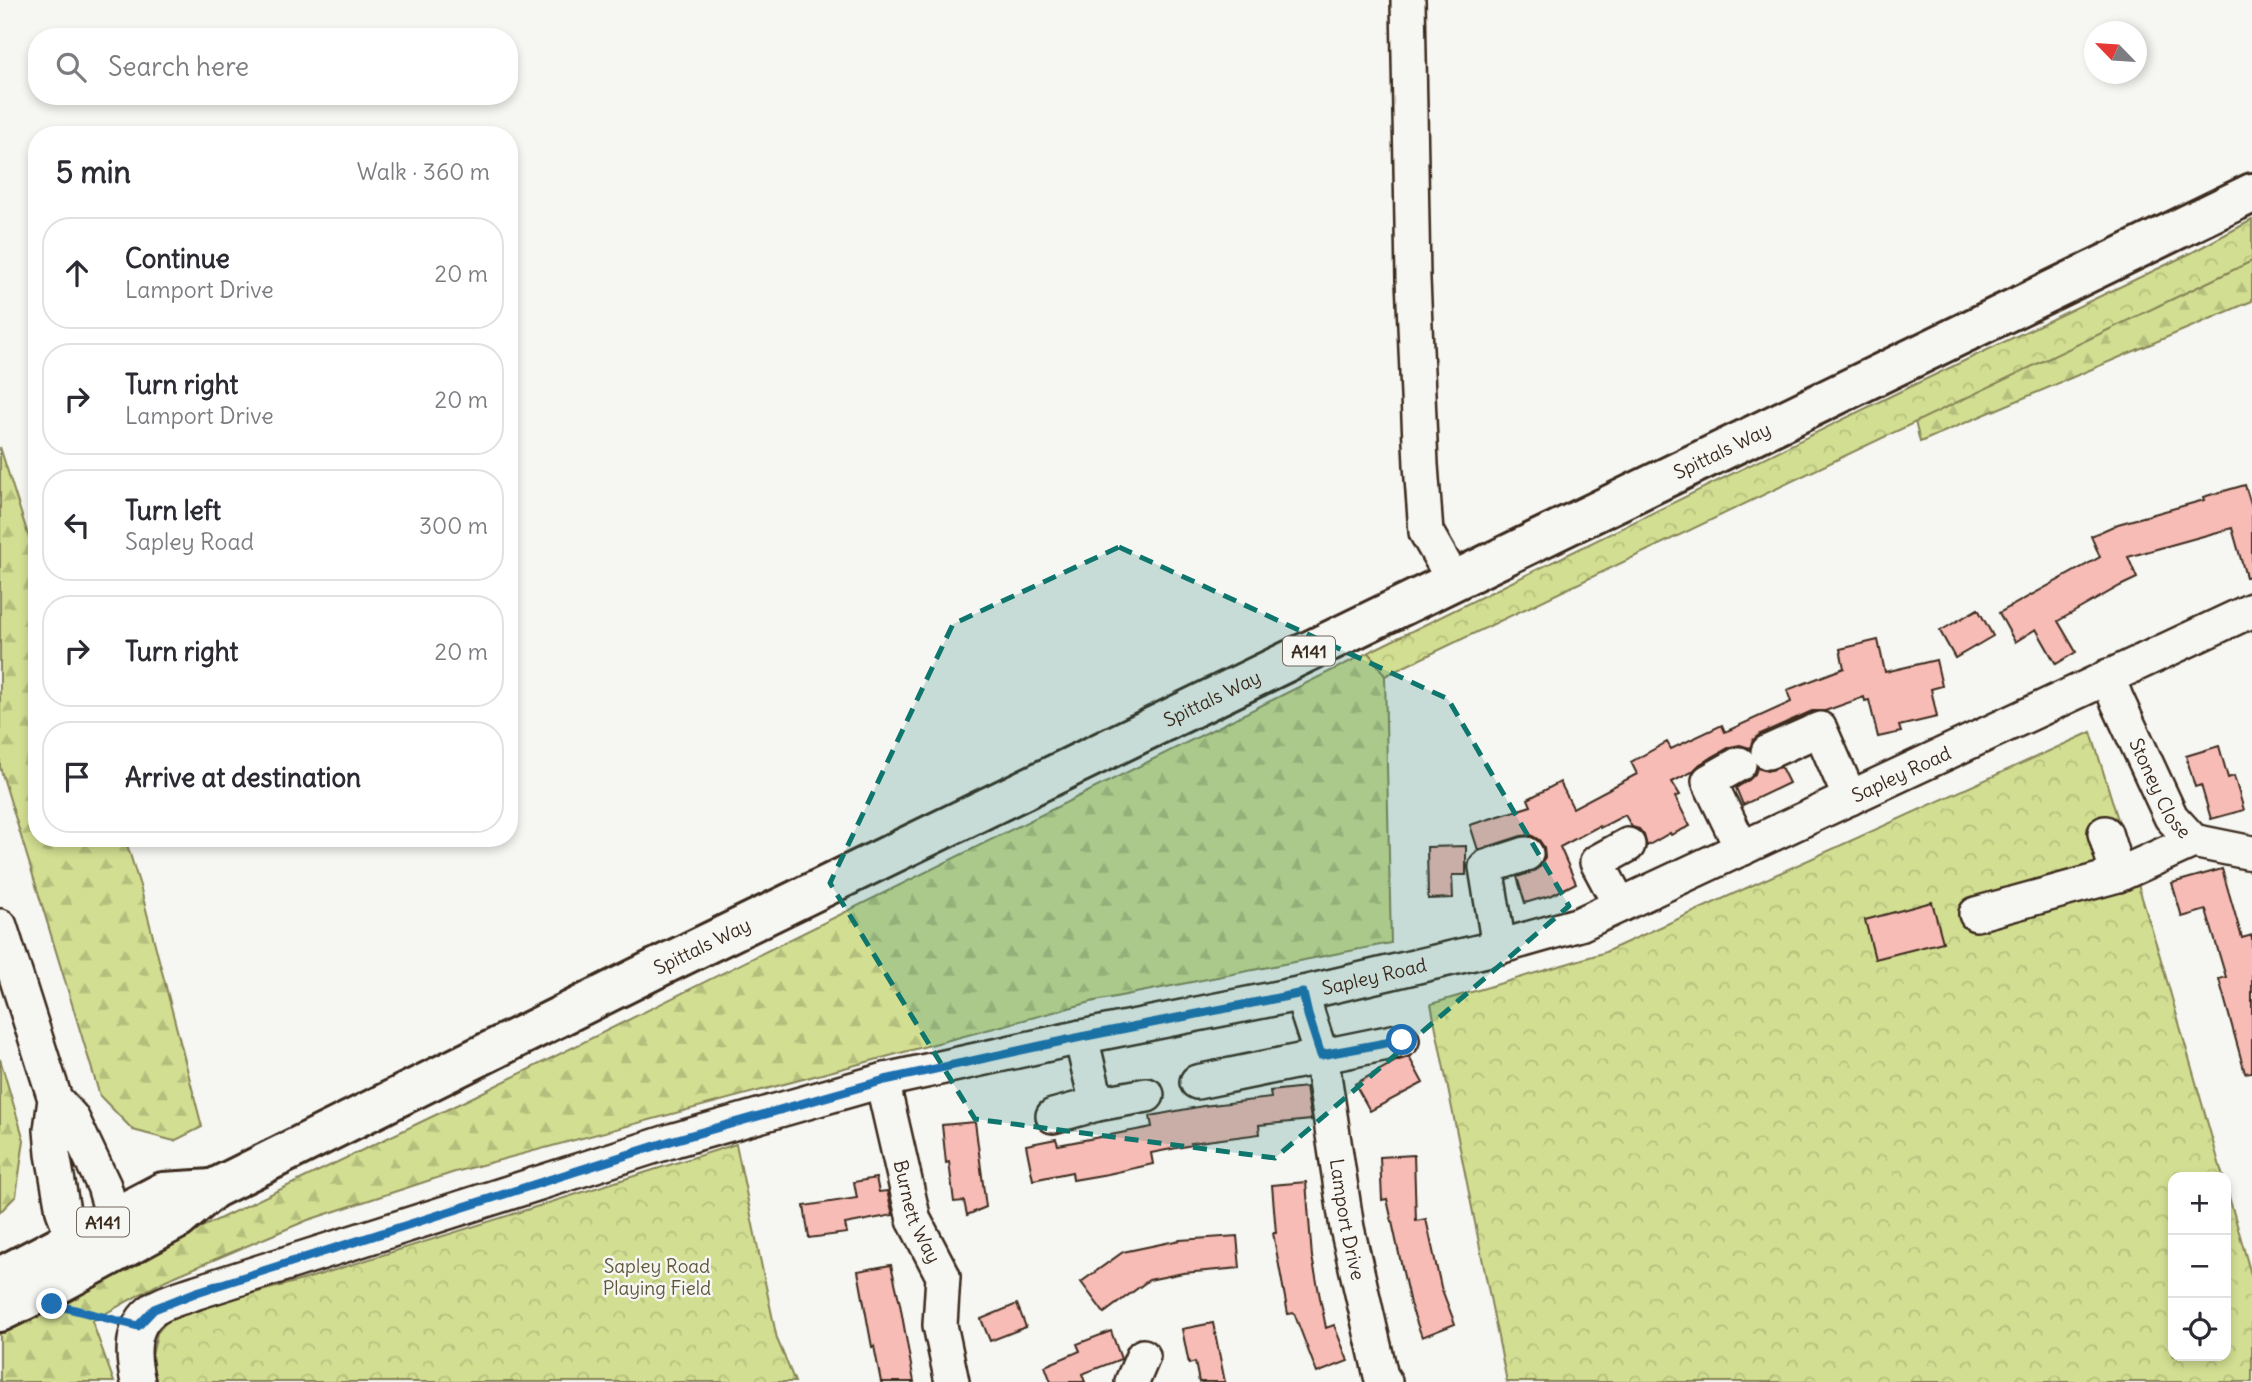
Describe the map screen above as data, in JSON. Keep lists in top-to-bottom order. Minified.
{"streets":{"highway":["Spittals Way","A141"],"street":["Sapley Road","Stoney Close","Burnett Way","Lamport Drive"]},"crossings":[["Sapley Road","Stoney Close"],["Sapley Road","Burnett Way"],["Sapley Road","Lamport Drive"]],"parks":["Sapley Road Playing Field"],"north":"top left","page":{"search":"Search here","heading":["5 min","Walk · 360 m"],"list":[["Continue","Lamport Drive","20 m"],["Turn right","Lamport Drive","20 m"],["Turn left","Sapley Road","300 m"],["Turn right","20 m"],"Arrive at destination"],"map_buttons":["+","−"]}}
